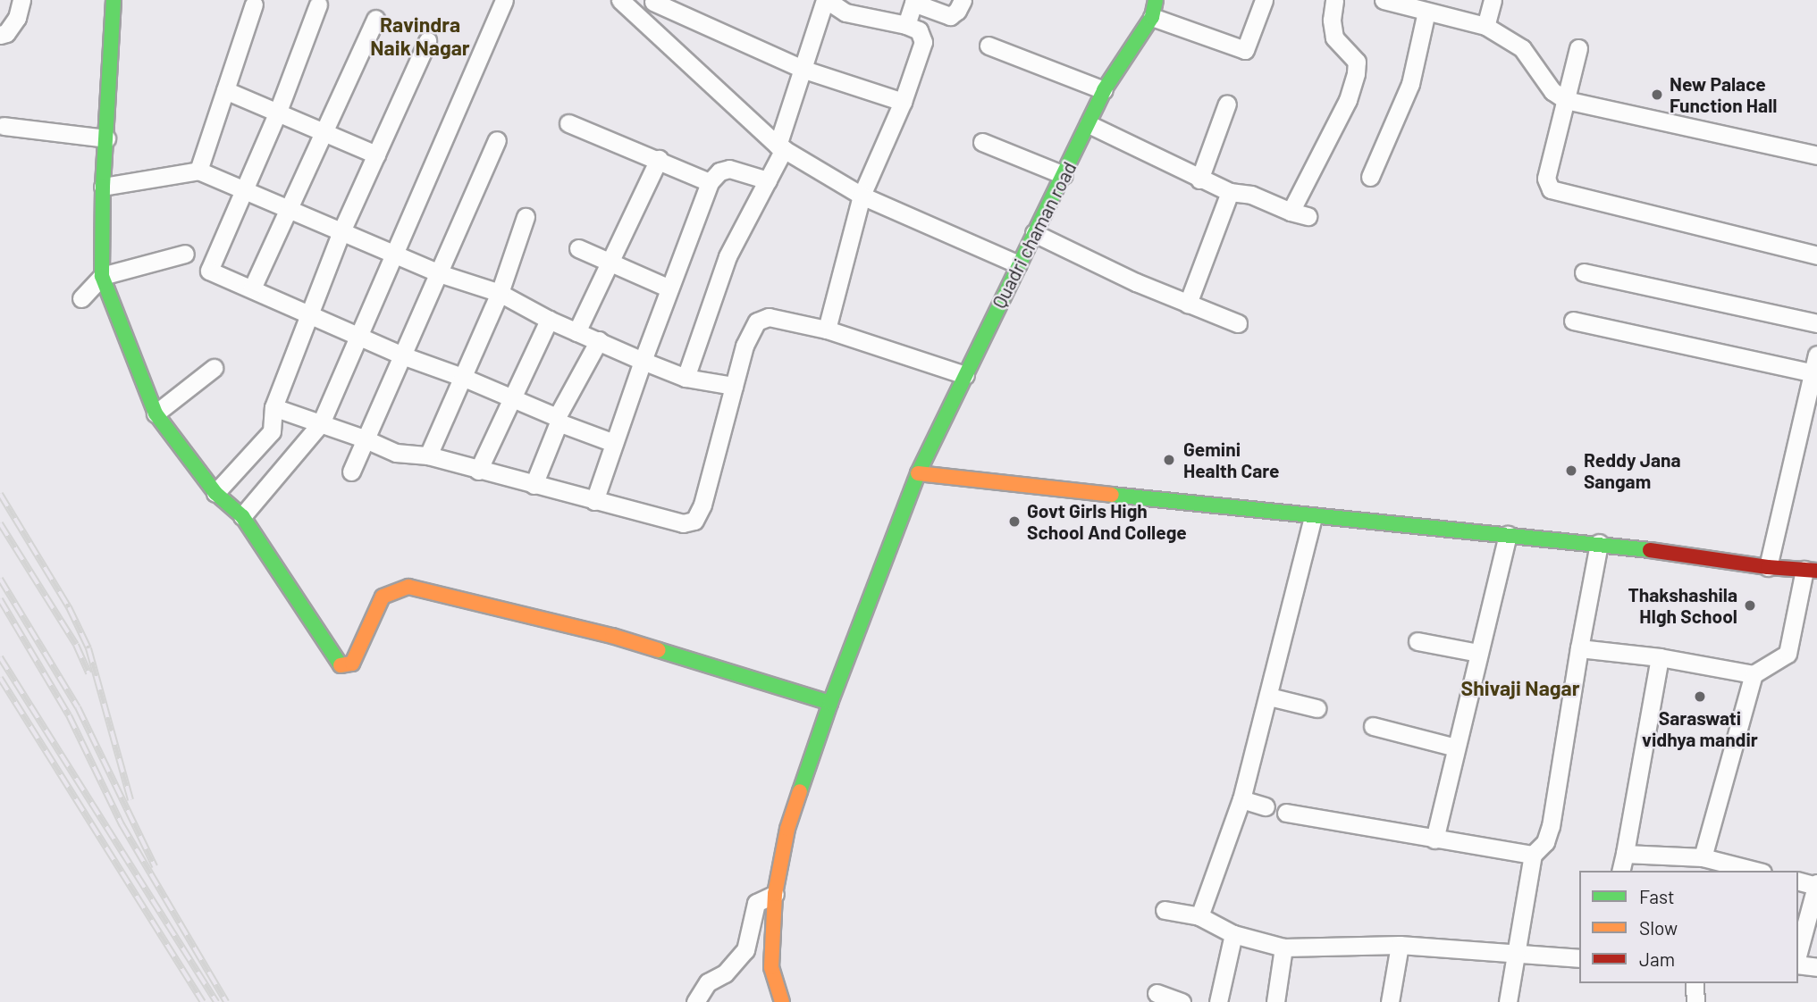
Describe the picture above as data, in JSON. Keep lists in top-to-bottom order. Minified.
{"streets":{"street":["Quadri chaman road"]},"districts":["Ravindra Naik Nagar","Shivaji Nagar"],"places":["New Palace Function Hall","Gemini Health Care","Reddy Jana Sangam","Govt Girls High School And College","Thakshashila HIgh School","Saraswati vidhya mandir"],"legend":["Fast","Slow","Jam"]}
